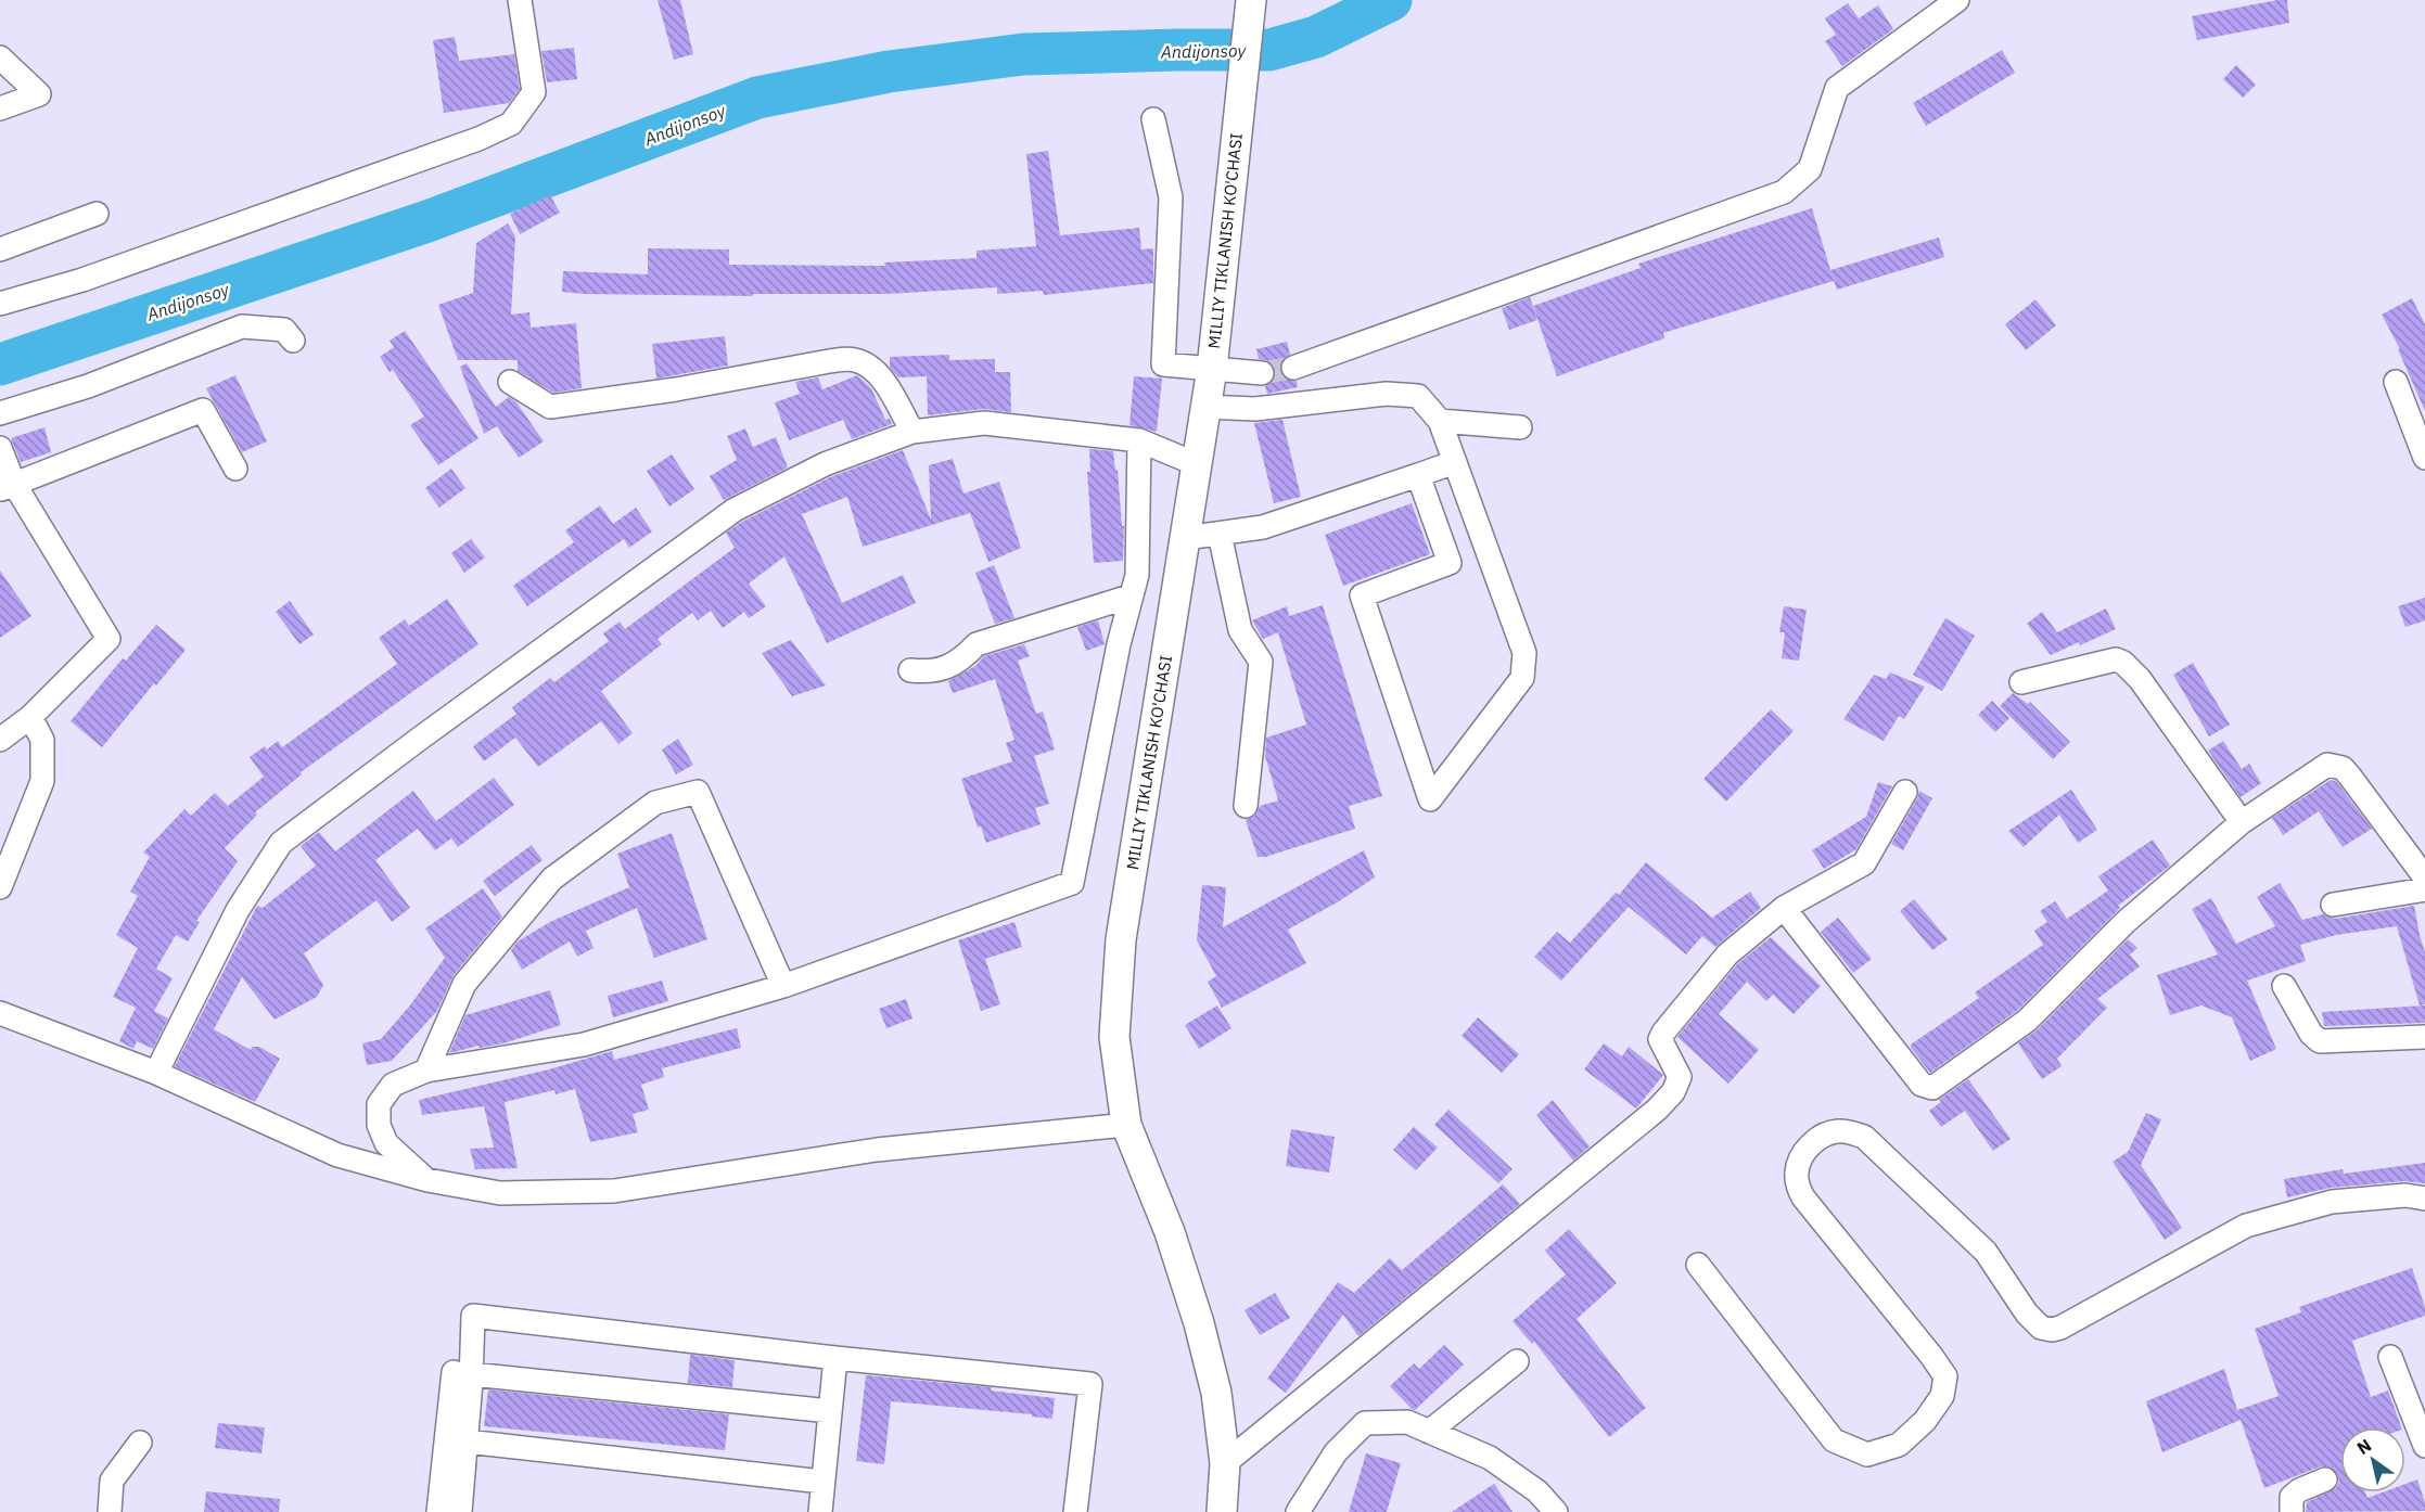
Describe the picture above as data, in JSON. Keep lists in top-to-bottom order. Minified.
{"streets":{"main road":["MILLIY TIKLANISH KO'CHASI"]},"water":["Andijonsoy"],"north":"top left"}
